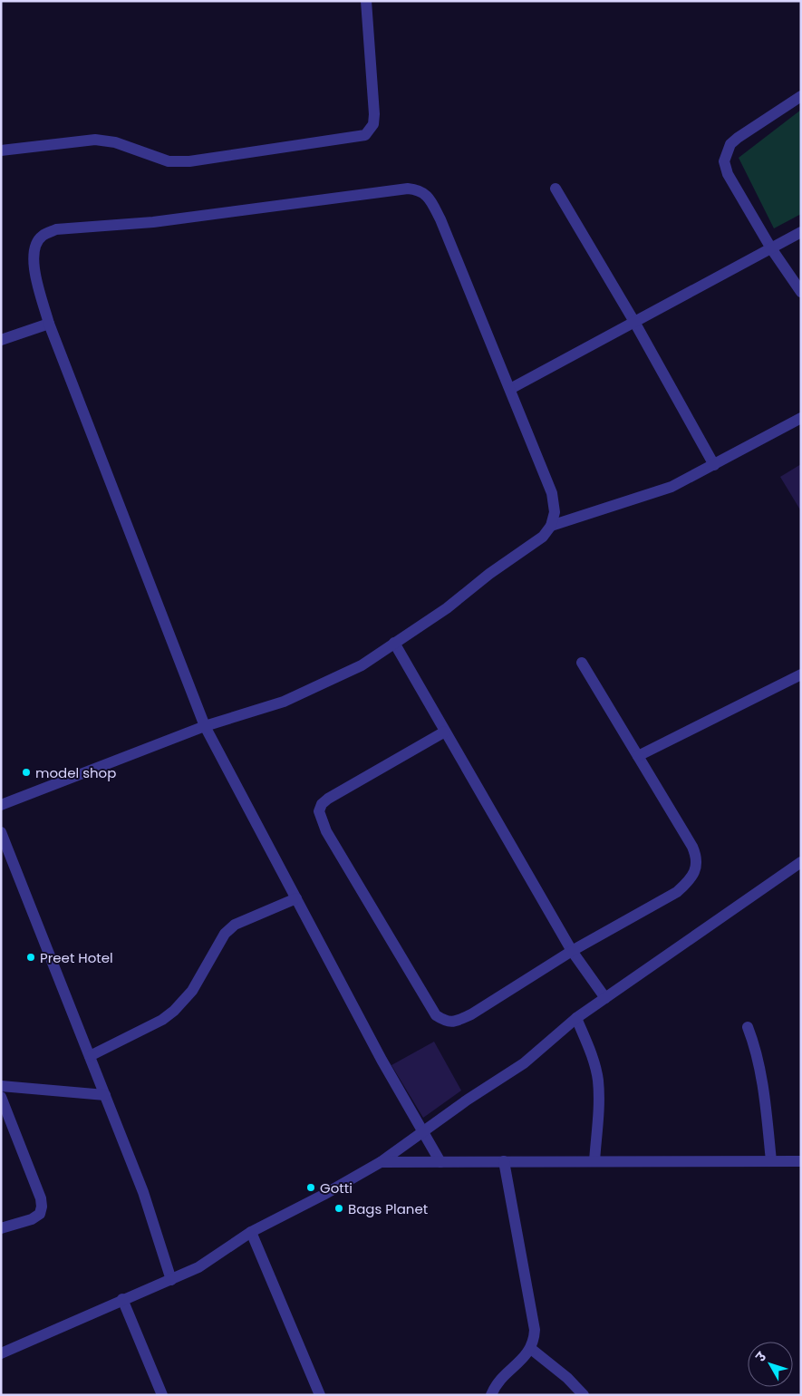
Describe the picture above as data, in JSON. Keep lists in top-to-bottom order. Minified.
{"places":["model shop","Preet Hotel","Gotti","Bags Planet"],"north":"top left"}
